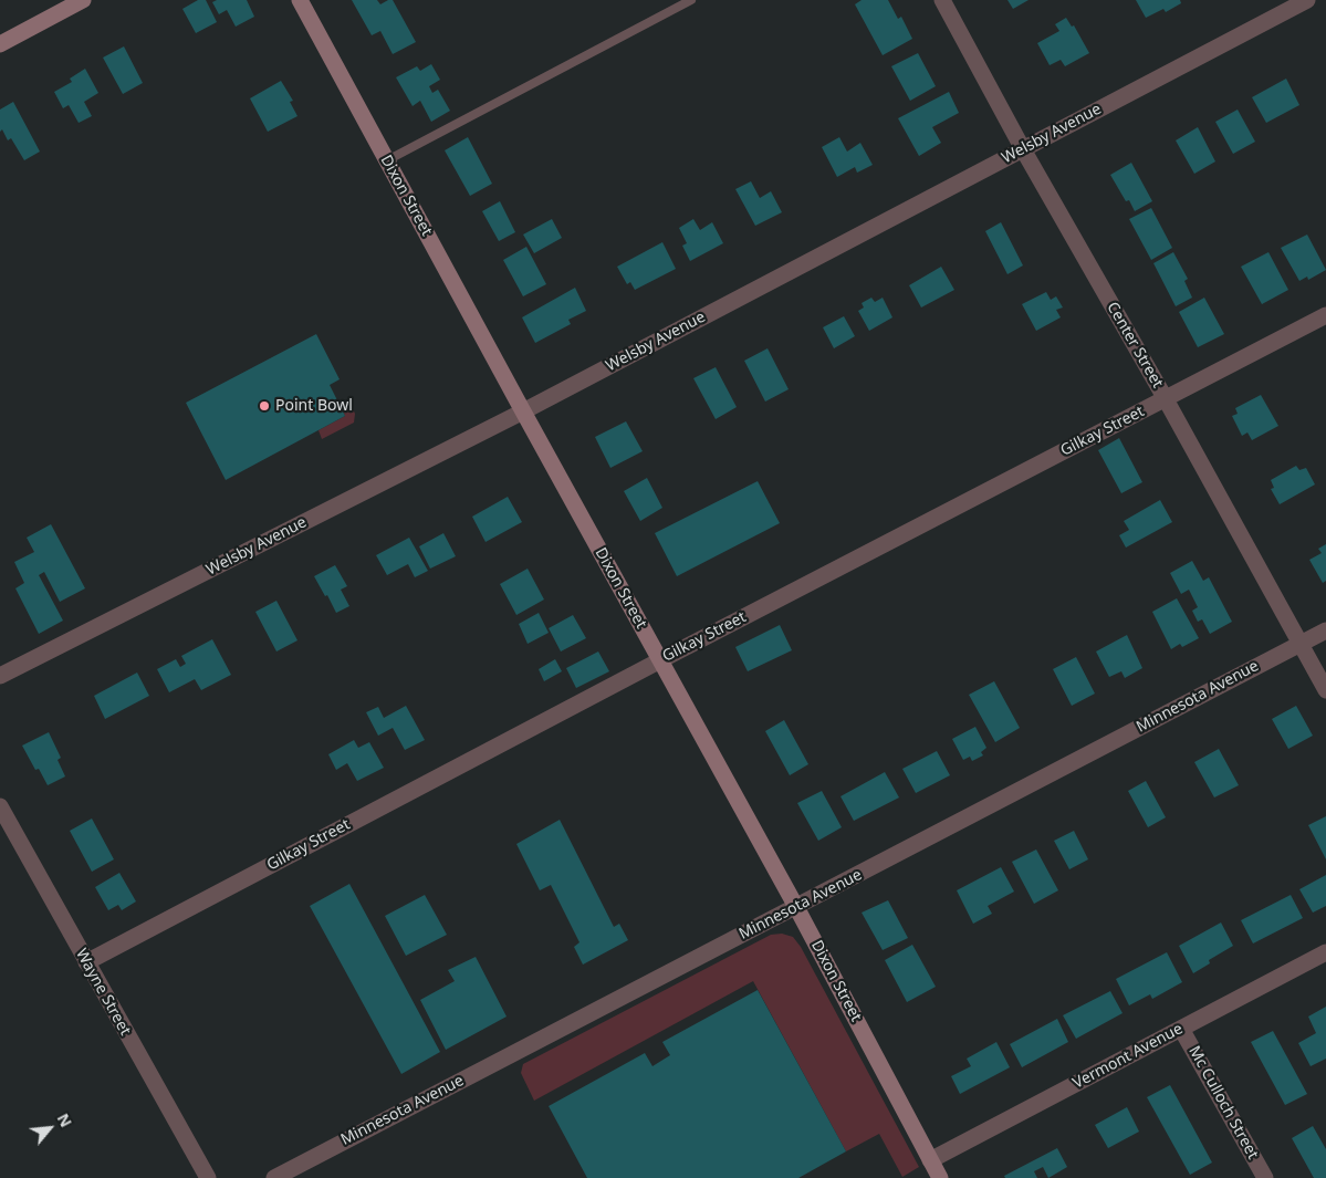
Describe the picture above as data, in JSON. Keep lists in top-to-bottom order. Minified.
{"streets":{"street":["Welsby Avenue","Dixon Street","Center Street","Gilkay Street","Minnesota Avenue","Wayne Street","Vermont Avenue","Mc Culloch Street"]},"crossings":[["Welsby Avenue","Dixon Street"],["Welsby Avenue","Center Street"],["Dixon Street","Gilkay Street"],["Dixon Street","Minnesota Avenue"],["Dixon Street","Vermont Avenue"],["Center Street","Gilkay Street"],["Center Street","Minnesota Avenue"],["Gilkay Street","Wayne Street"],["Vermont Avenue","Mc Culloch Street"]],"places":["Point Bowl"],"north":"top right"}
